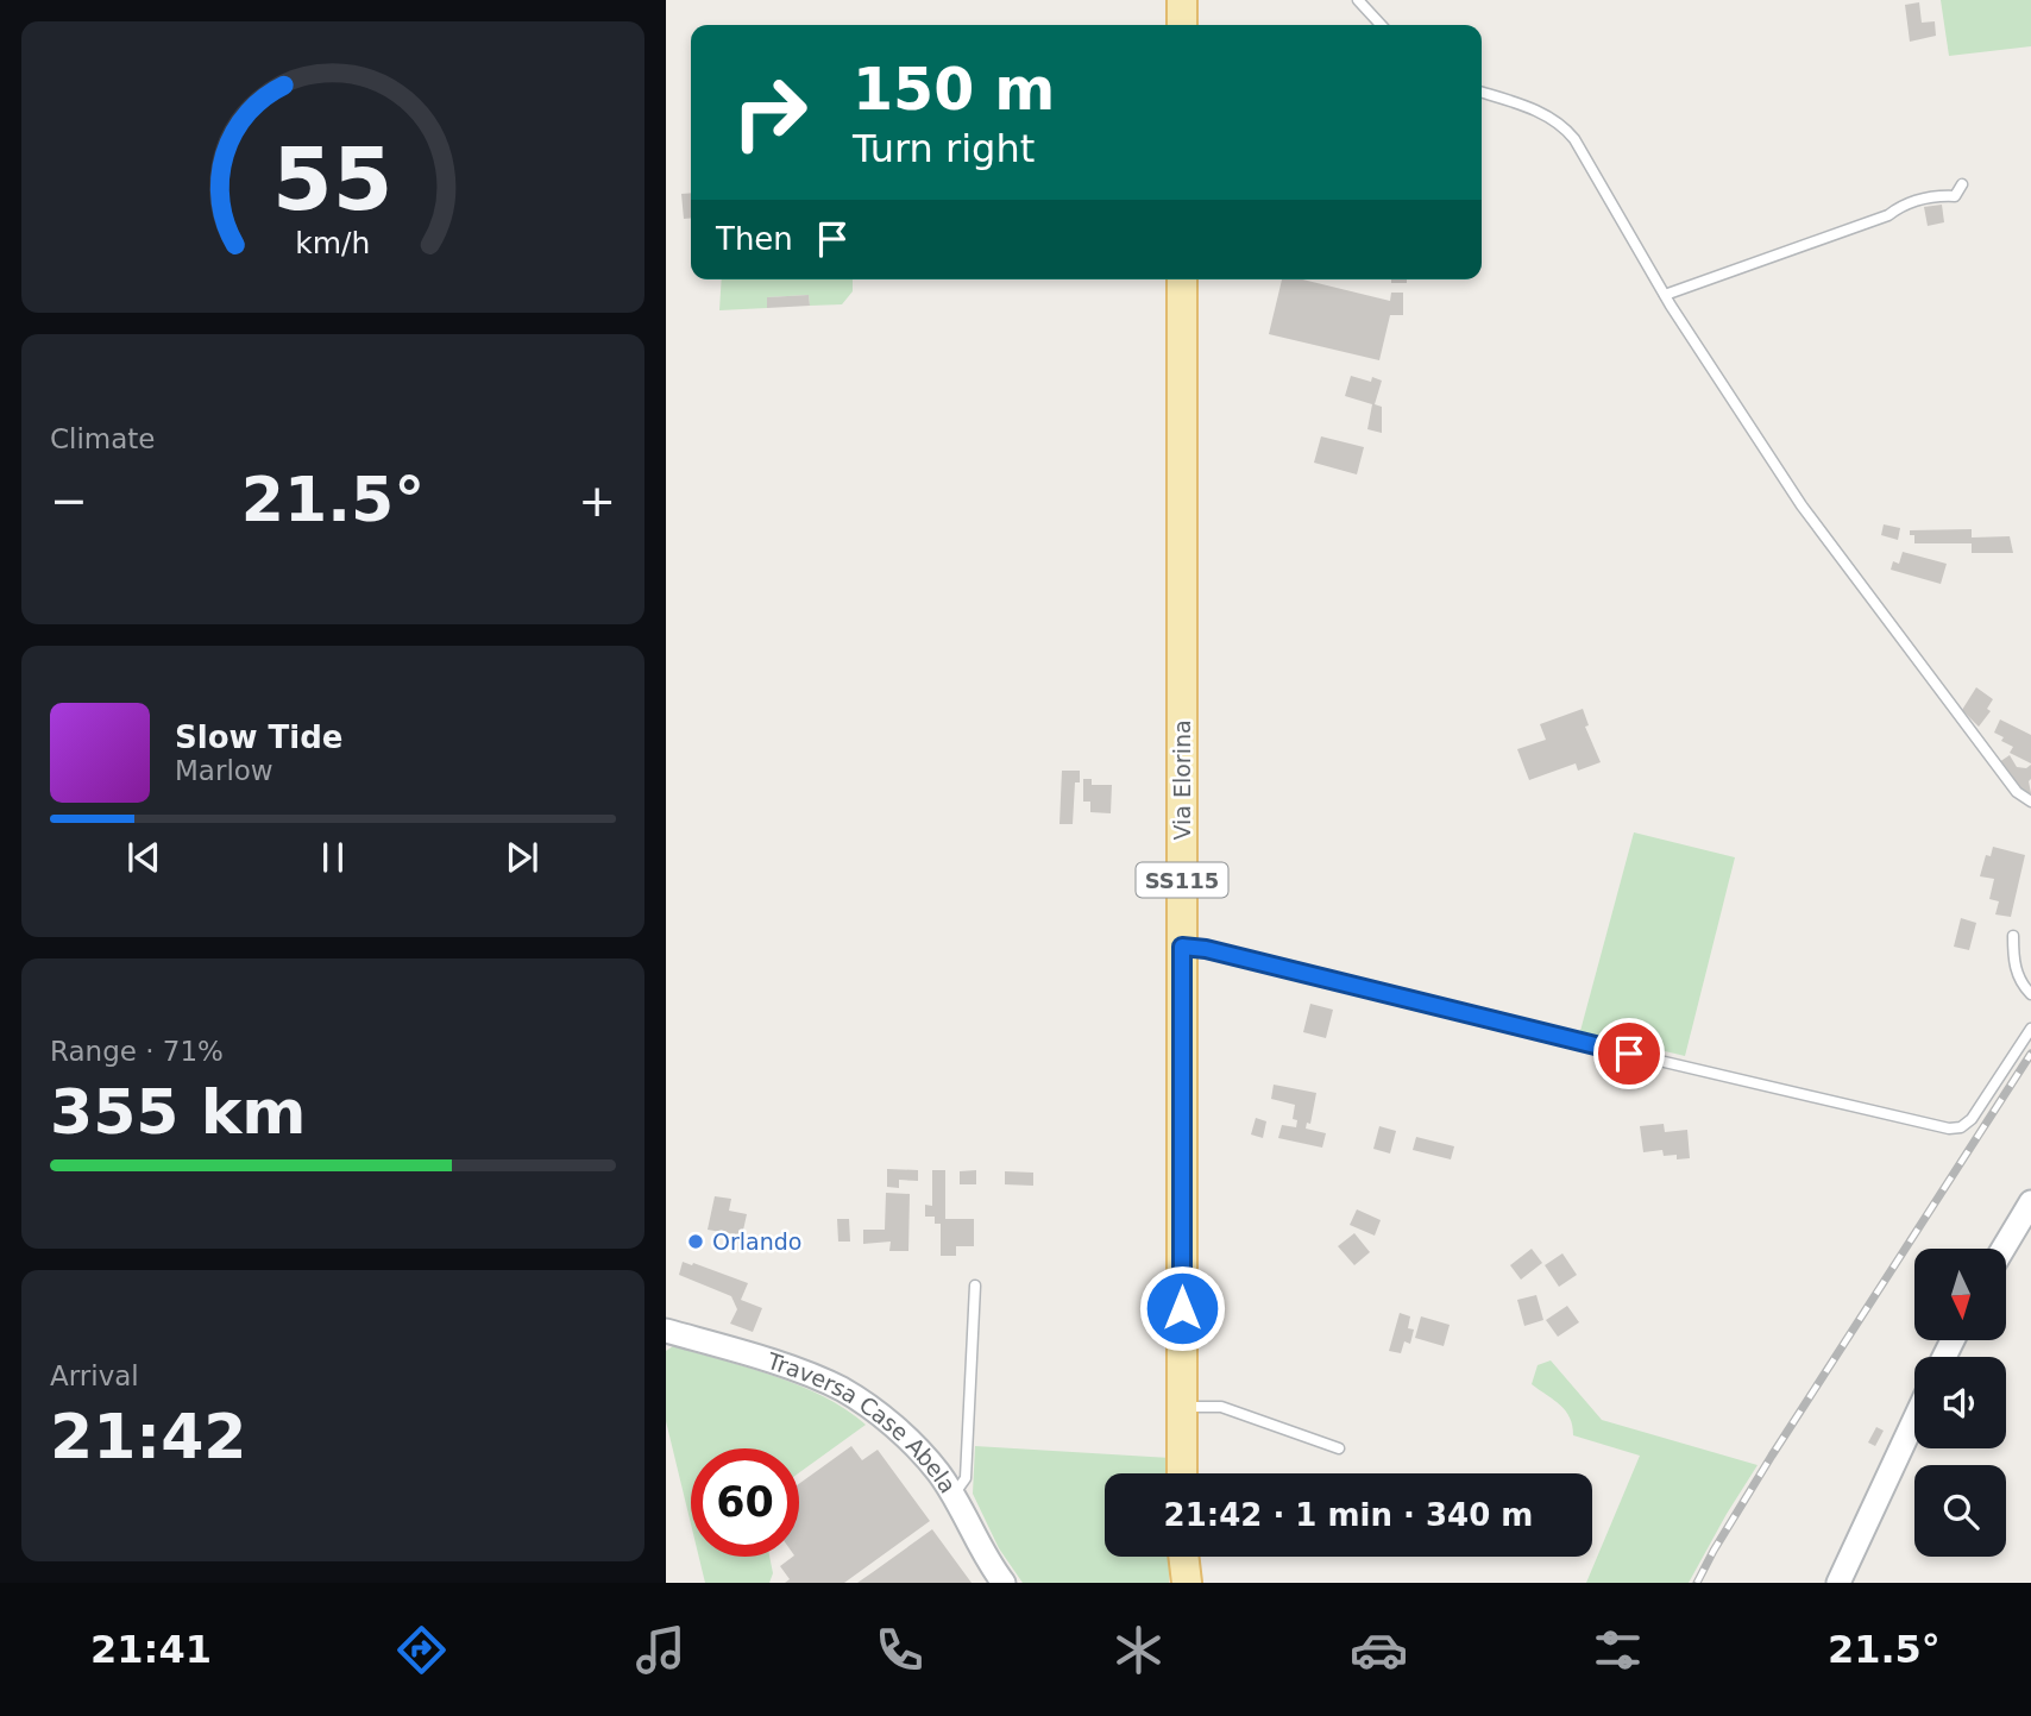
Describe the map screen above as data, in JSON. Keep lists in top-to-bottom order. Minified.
{"streets":{"main road":["Via Elorina","SS115"],"street":["Traversa Case Abela"]},"places":["Orlando"],"north":"bottom","page":{"turn":["150 m","Turn right"],"then":"Then","tile":["Climate",["Range · 71%","355 km"],["Arrival","21:42"]],"heat":["−","21.5°","+"],"song":["Slow Tide","Marlow"],"limit":"60","trip":"21:42 · 1 min · 340 m","tabs":["21:41","21.5°"],"gauge":["55","km/h"]}}
